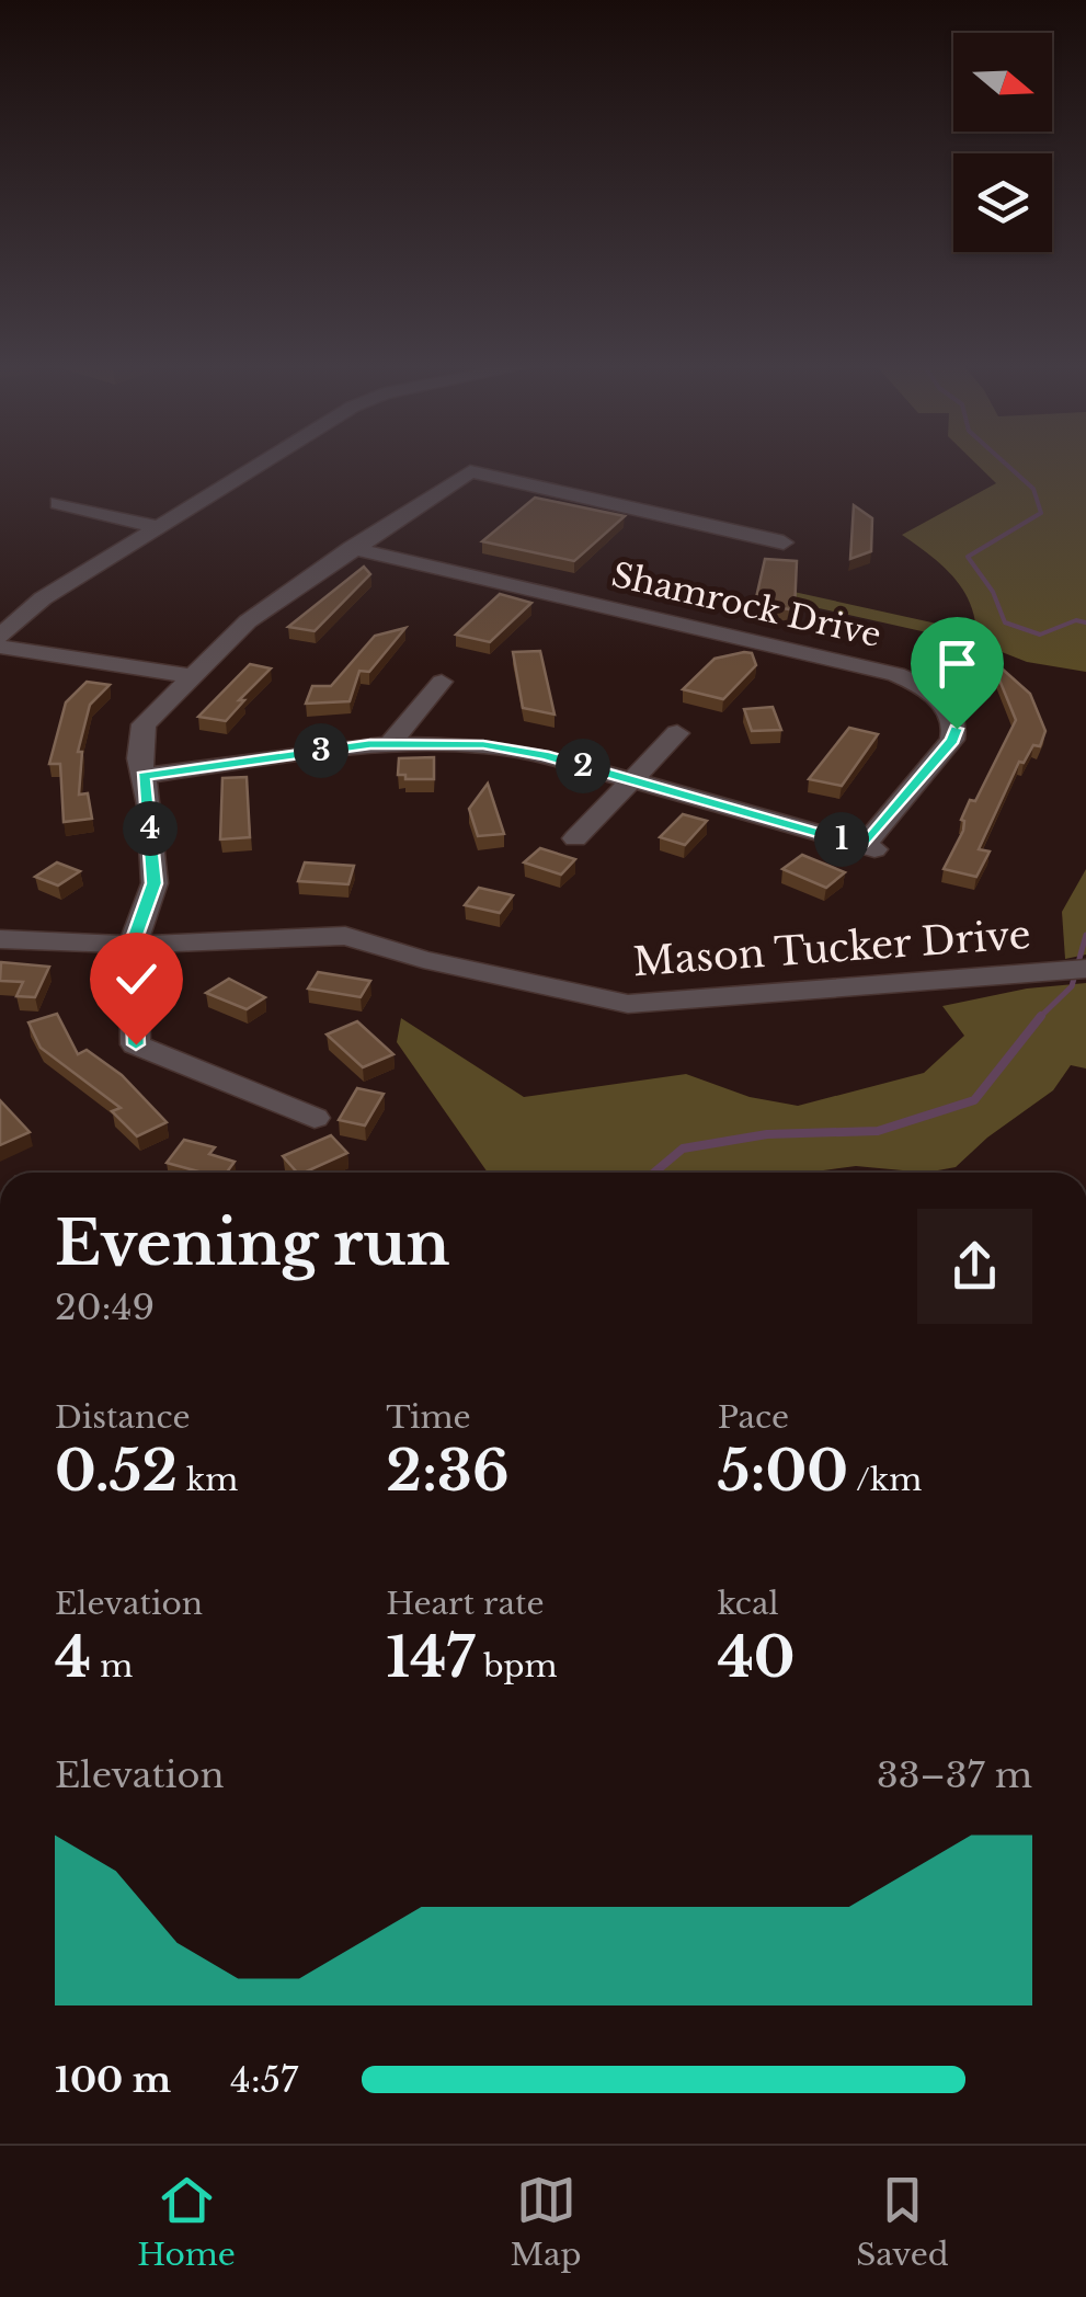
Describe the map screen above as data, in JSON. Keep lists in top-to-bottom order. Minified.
{"streets":{"street":["Shamrock Drive","Mason Tucker Drive"]},"north":"right","page":{"pins":["3","2","4","1"],"heading":["Evening run","20:49"],"stats":[["Distance","0.52 km"],["Time","2:36"],["Pace","5:00 /km"],["Elevation","4 m"],["Heart rate","147 bpm"],["kcal","40"]],"chart":["Elevation","33–37 m"],"list":[{"name":"100 m","note":"4:57"}],"tabs":["Home","Map","Saved"]}}
